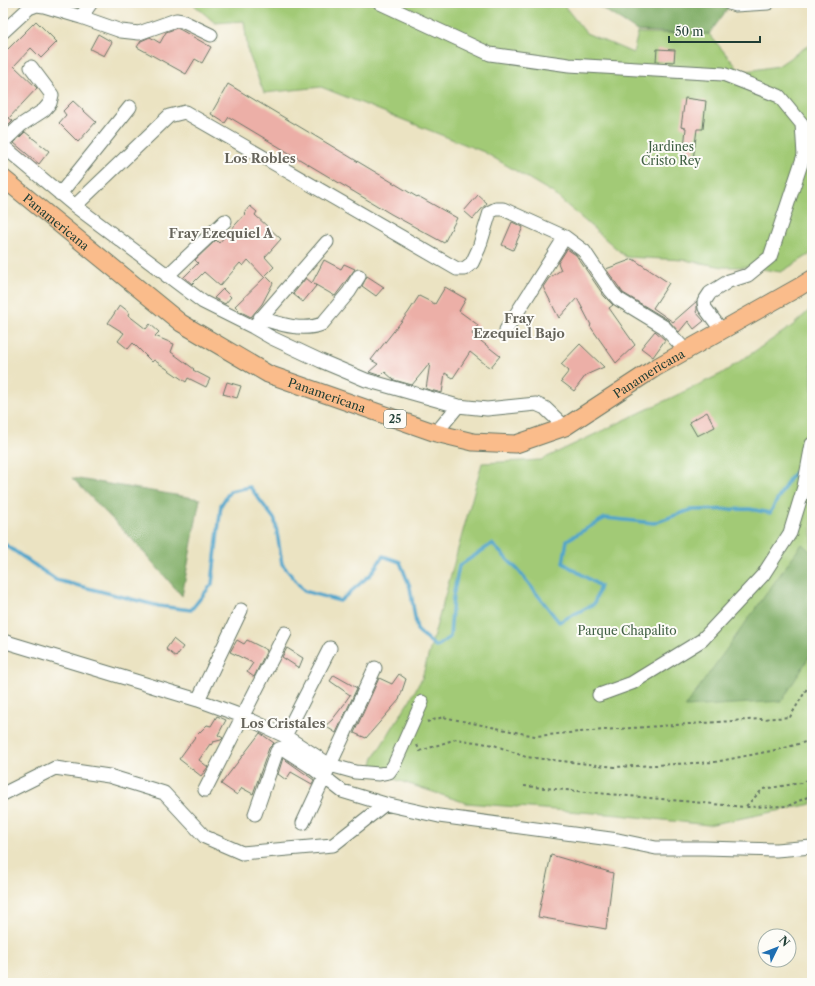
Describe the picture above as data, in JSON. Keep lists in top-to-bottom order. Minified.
{"streets":{"main road":["Panamericana","25"]},"districts":["Los Robles","Fray Ezequiel A","Fray Ezequiel Bajo","Los Cristales"],"parks":["Jardines Cristo Rey","Parque Chapalito"],"scale_bar":"50 m","north":"top right"}
